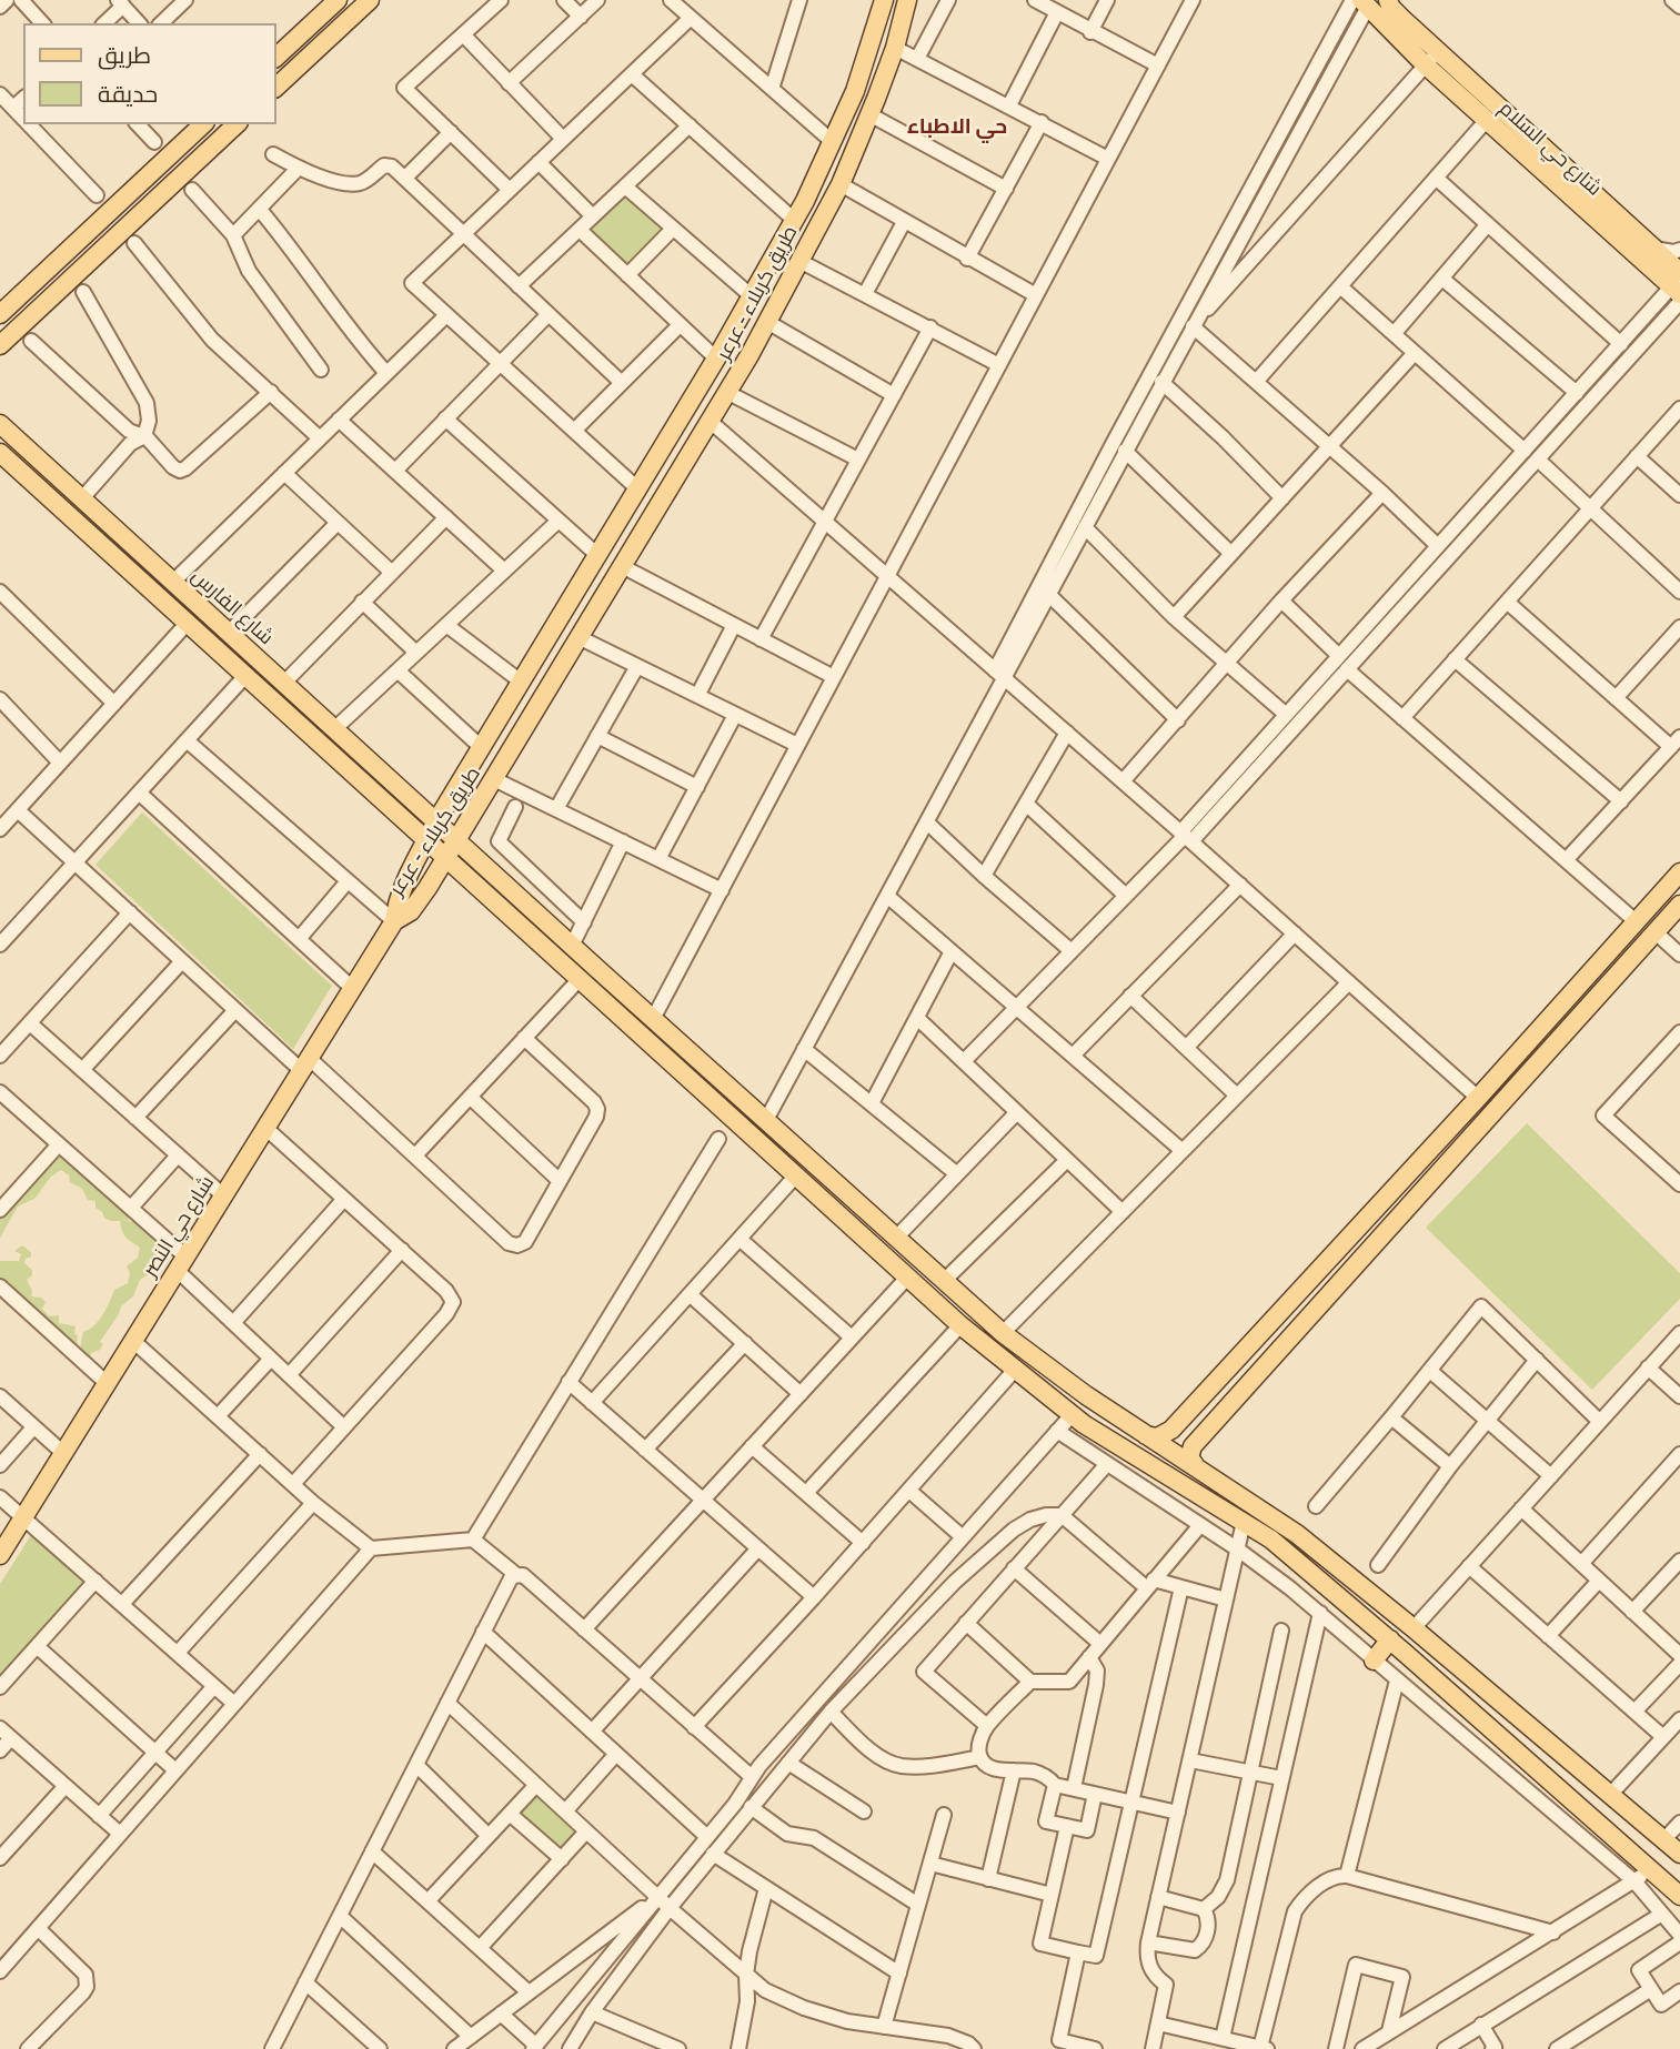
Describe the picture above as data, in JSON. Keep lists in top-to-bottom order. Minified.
{"streets":{"main road":["شارع حي السلام","طريق كربلاء - عرعر","شارع الفارس","شارع حي النصر"]},"crossings":[["طريق كربلاء - عرعر","شارع الفارس"],["طريق كربلاء - عرعر","شارع حي النصر"]],"districts":["حي الاطباء"],"legend":["طريق","حديقة"]}
